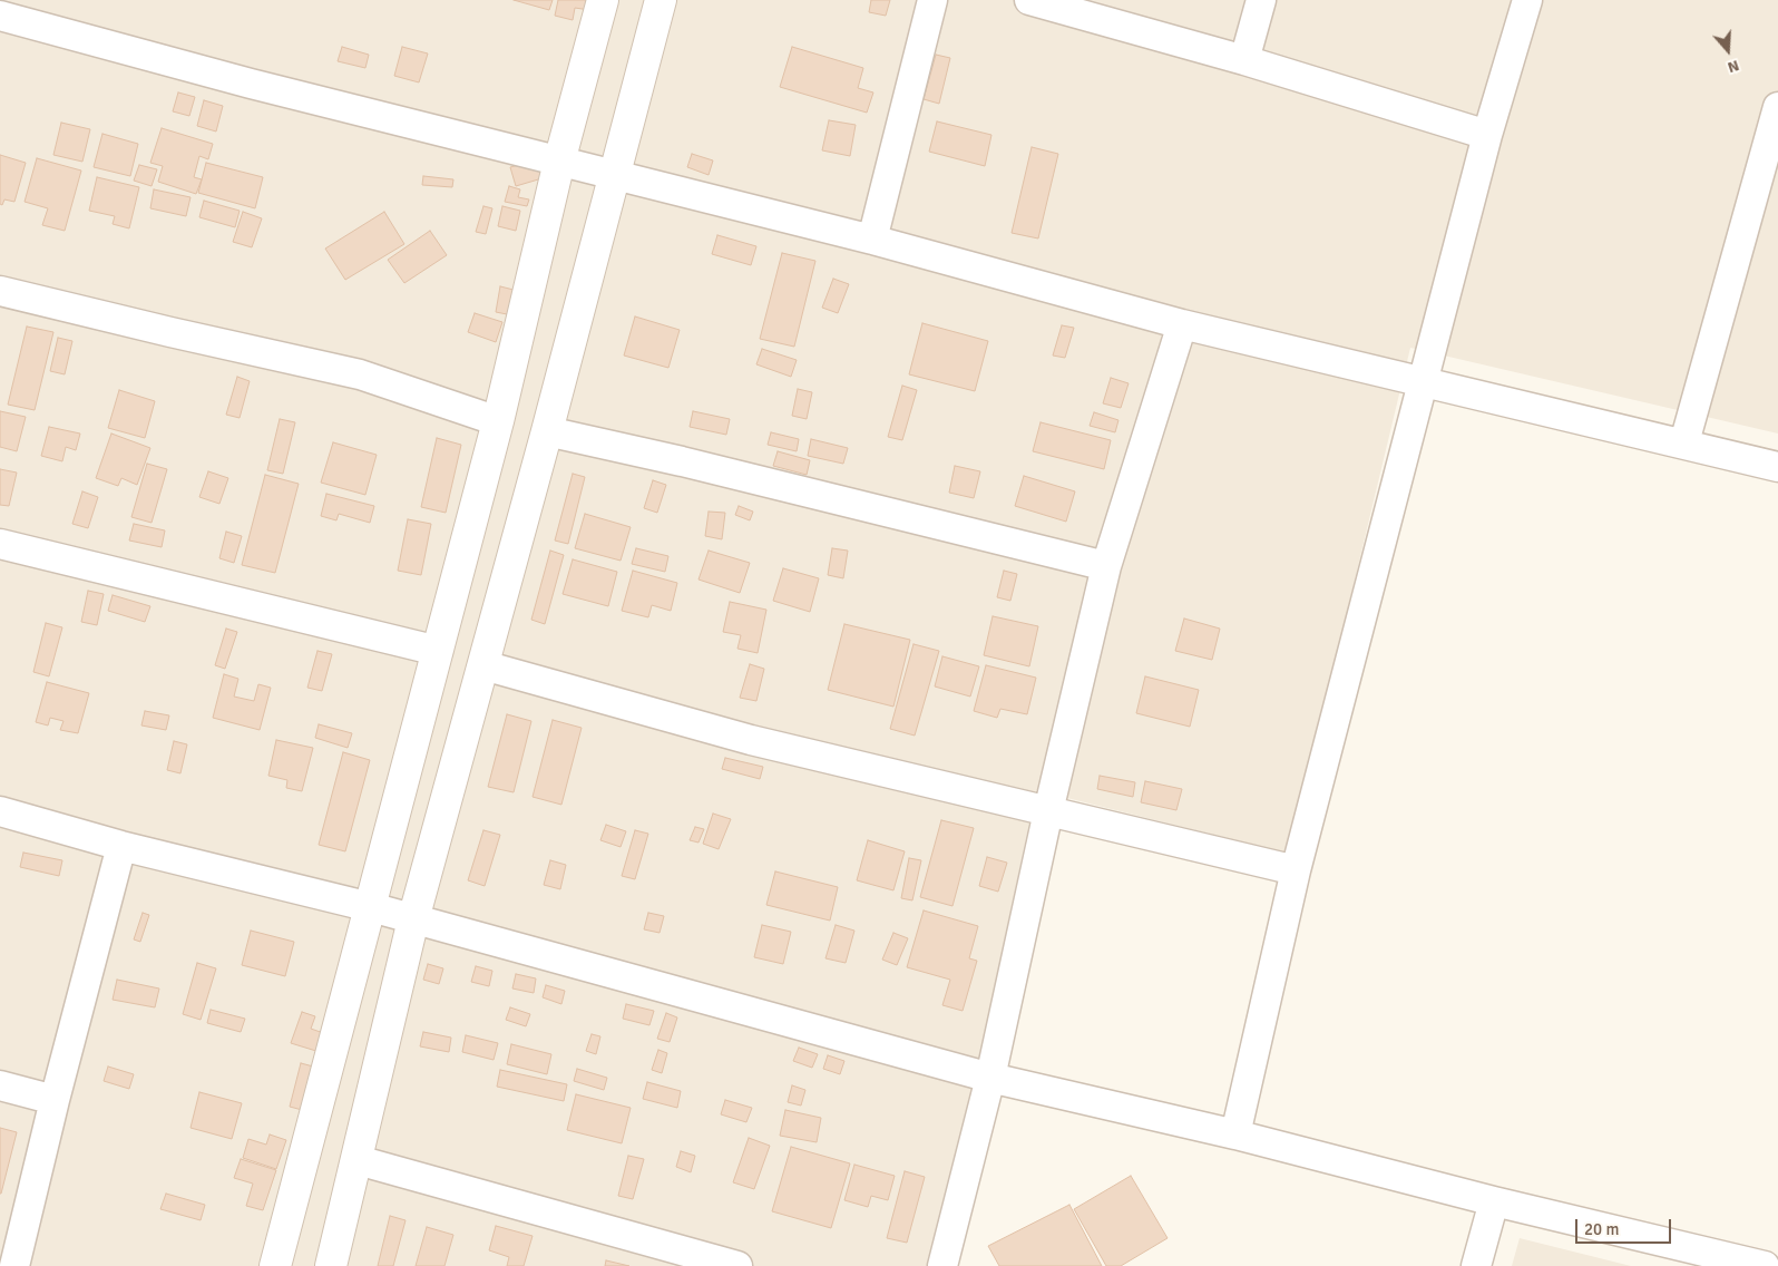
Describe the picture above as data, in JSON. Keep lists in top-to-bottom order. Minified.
{"scale_bar":"20 m","north":"bottom"}
